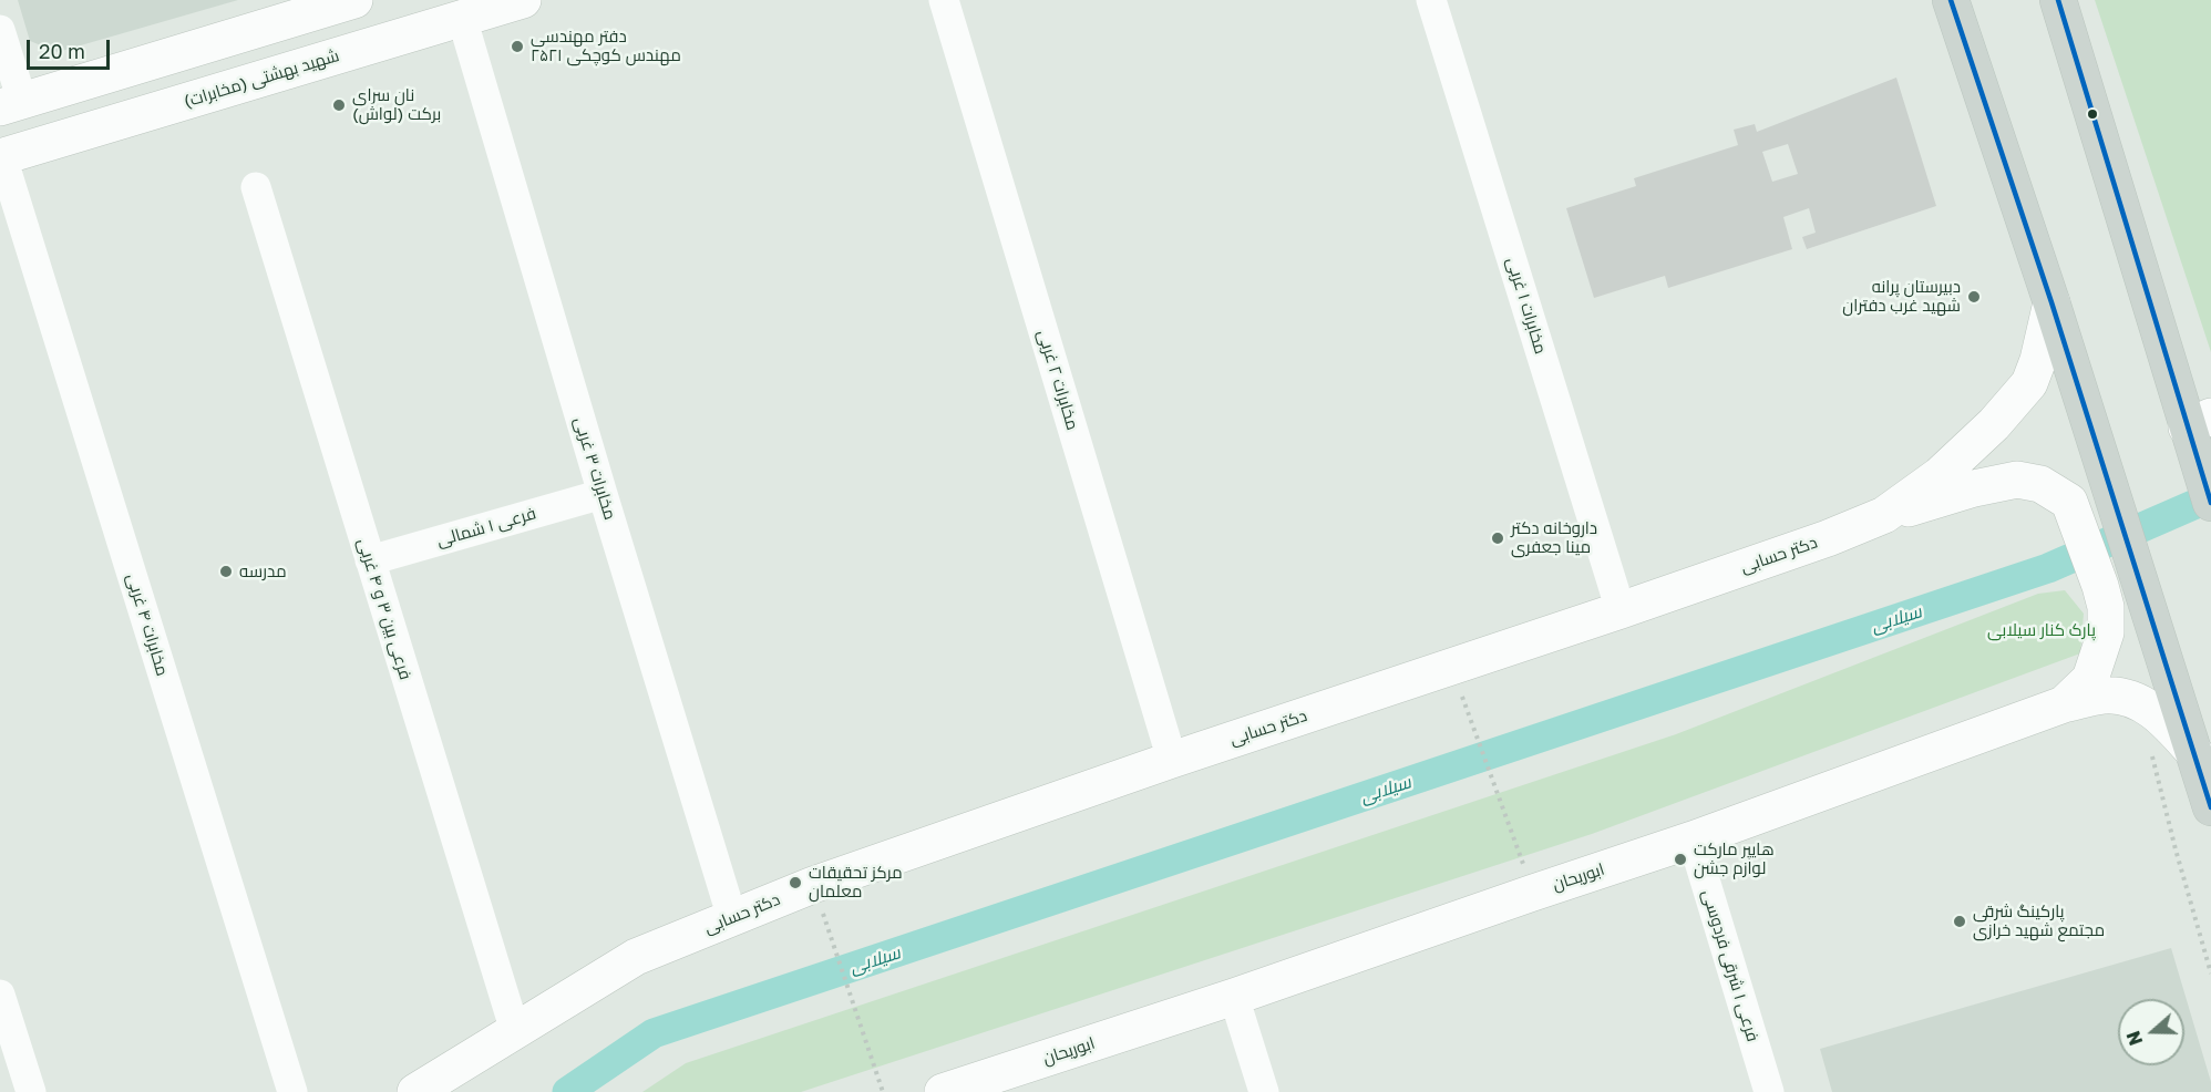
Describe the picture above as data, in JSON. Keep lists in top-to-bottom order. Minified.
{"streets":{"main road":["شهید بهشتی (مخابرات)","دکتر حسابی","ابوریحان"],"street":["مخابرات ۱ غربی","مخابرات ۲ غربی","مخابرات ۳ غربی","فرعی ۱ شمالی","فرعی بین ۳ و ۴ غربی","مخابرات ۴ غربی","فرعی ۱ شرقی فردوسی"]},"crossings":[["شهید بهشتی (مخابرات)","مخابرات ۳ غربی"],["شهید بهشتی (مخابرات)","مخابرات ۴ غربی"],["مخابرات ۱ غربی","دکتر حسابی"],["مخابرات ۲ غربی","دکتر حسابی"],["مخابرات ۳ غربی","فرعی ۱ شمالی"],["مخابرات ۳ غربی","دکتر حسابی"],["فرعی ۱ شمالی","فرعی بین ۳ و ۴ غربی"],["دکتر حسابی","فرعی بین ۳ و ۴ غربی"],["ابوریحان","فرعی ۱ شرقی فردوسی"]],"water":["سیلابی"],"parks":["پارک کنار سیلابی"],"places":["دفتر مهندسی ۲۵۲۱ مهندس کوچکی","نان سرای برکت (لواش)","دبیرستان پرانه شهید غرب دفتران","داروخانه دکتر مینا جعفری","مدرسه","هایپر مارکت لوازم جشن","مرکز تحقیقات معلمان","پارکینگ شرقی مجتمع شهید خرازی"],"scale_bar":"20 m","north":"left"}
